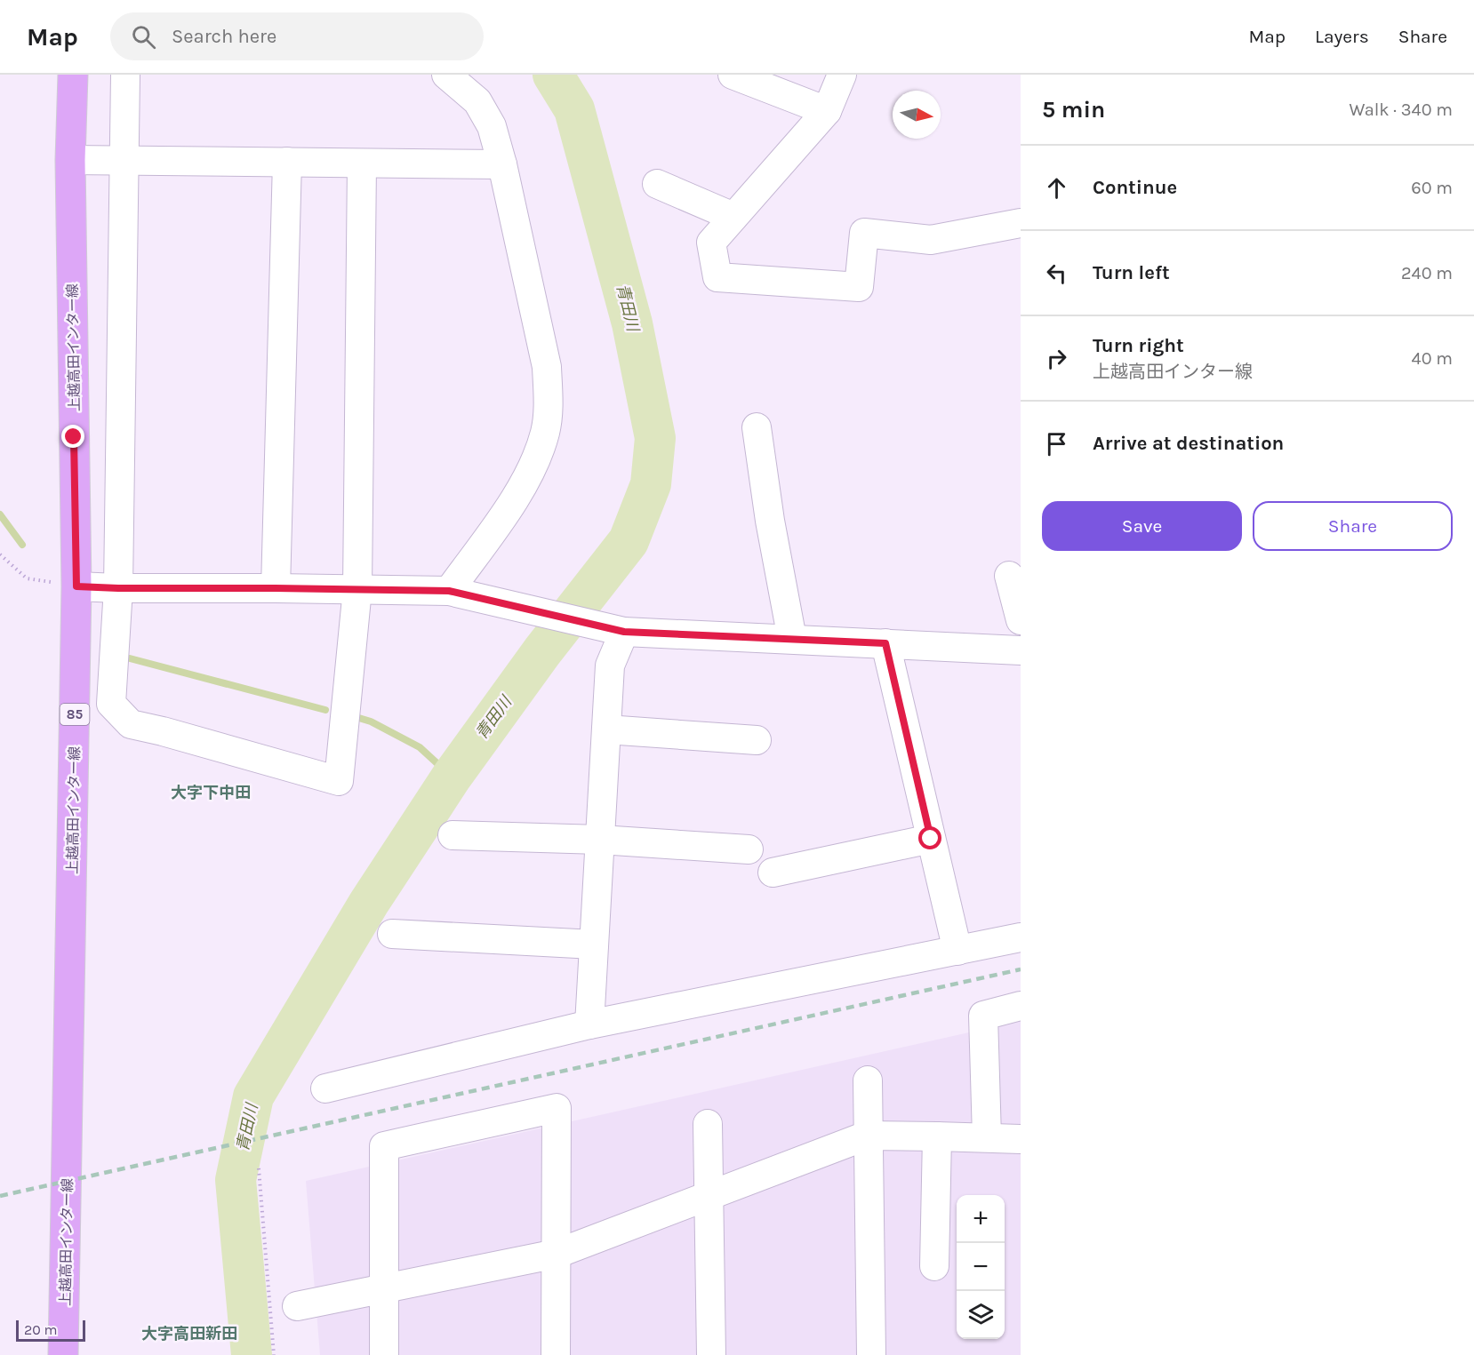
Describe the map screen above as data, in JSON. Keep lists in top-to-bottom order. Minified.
{"streets":{"main road":["上越高田インター線","85"]},"districts":["大字下中田","大字高田新田"],"water":["青田川"],"scale_bar":"20 m","north":"right","page":{"header":"Map","search":"Search here","nav":["Map","Layers","Share"],"heading":["5 min","Walk · 340 m"],"list":[["Continue","60 m"],["Turn left","240 m"],["Turn right","上越高田インター線","40 m"],"Arrive at destination"],"buttons":["Save","Share"],"map_buttons":["+","−"],"scale":"20 m"}}
